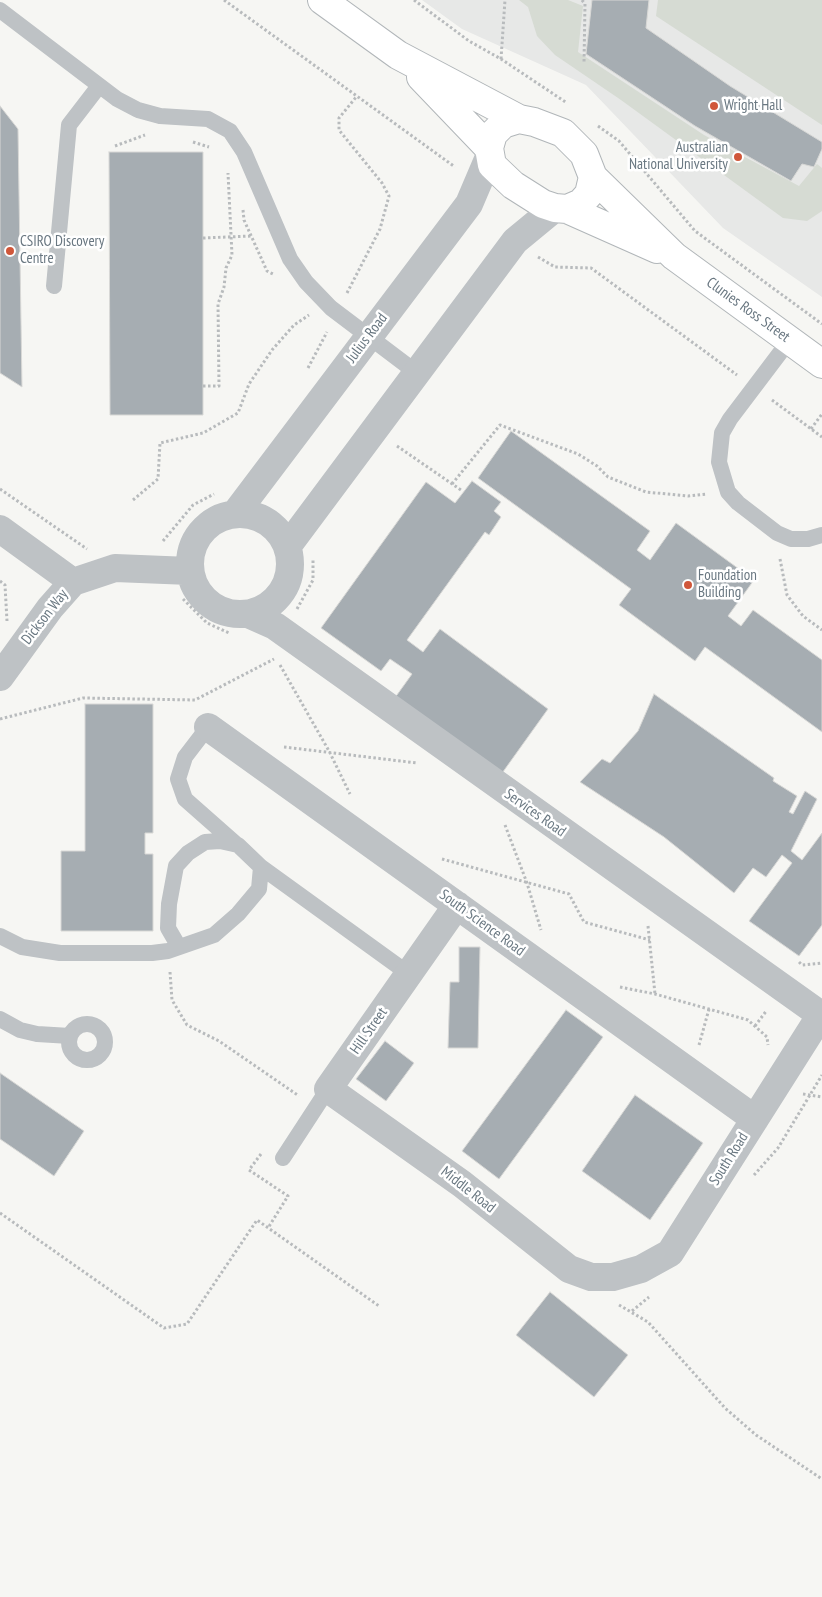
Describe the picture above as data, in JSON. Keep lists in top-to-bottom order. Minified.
{"streets":{"street":["Clunies Ross Street","Julius Road","Dickson Way","Services Road","South Science Road","Hill Street","South Road","Middle Road"]},"crossings":[["Clunies Ross Street","Julius Road"],["Julius Road","Dickson Way"],["Julius Road","Services Road"],["Dickson Way","Services Road"],["Services Road","South Road"],["South Science Road","Hill Street"],["South Science Road","South Road"],["Hill Street","Middle Road"],["South Road","Middle Road"]],"places":["Wright Hall","Australian National University","CSIRO Discovery Centre","Foundation Building"]}
